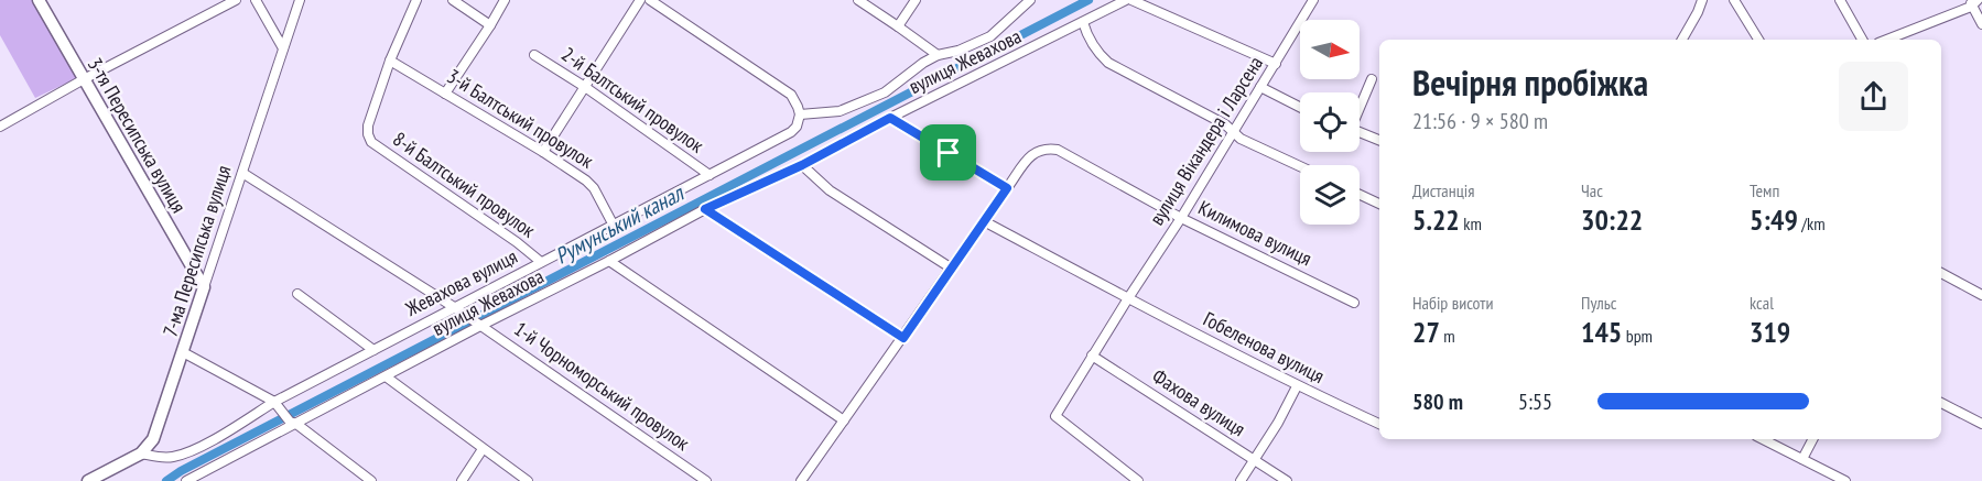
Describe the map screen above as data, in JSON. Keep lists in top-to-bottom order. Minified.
{"streets":{"main road":["3-тя Пересипська вулиця","7-ма Пересипська вулиця"],"street":["вулиця Жевахова","2-й Балтський провулок","3-й Балтський провулок","вулиця Вікандера і Ларсена","8-й Балтський провулок","Килимова вулиця","Жевахова вулиця","Гобеленова вулиця","1-й Чорноморський провулок","Фахова вулиця"]},"crossings":[["вулиця Жевахова","1-й Чорноморський провулок"],["2-й Балтський провулок","Жевахова вулиця"],["3-й Балтський провулок","8-й Балтський провулок"],["3-й Балтський провулок","Жевахова вулиця"],["3-тя Пересипська вулиця","7-ма Пересипська вулиця"],["вулиця Вікандера і Ларсена","Килимова вулиця"],["вулиця Вікандера і Ларсена","Гобеленова вулиця"],["вулиця Вікандера і Ларсена","Фахова вулиця"],["8-й Балтський провулок","Жевахова вулиця"],["7-ма Пересипська вулиця","Жевахова вулиця"],["7-ма Пересипська вулиця","1-й Чорноморський провулок"],["Жевахова вулиця","1-й Чорноморський провулок"]],"water":["Румунський канал"],"north":"right","page":{"heading":["Вечірня пробіжка","21:56 · 9 × 580 m"],"stats":[["Дистанція","5.22 km"],["Час","30:22"],["Темп","5:49 /km"],["Набір висоти","27 m"],["Пульс","145 bpm"],["kcal","319"]],"list":[{"name":"580 m","note":"5:55"}]}}
